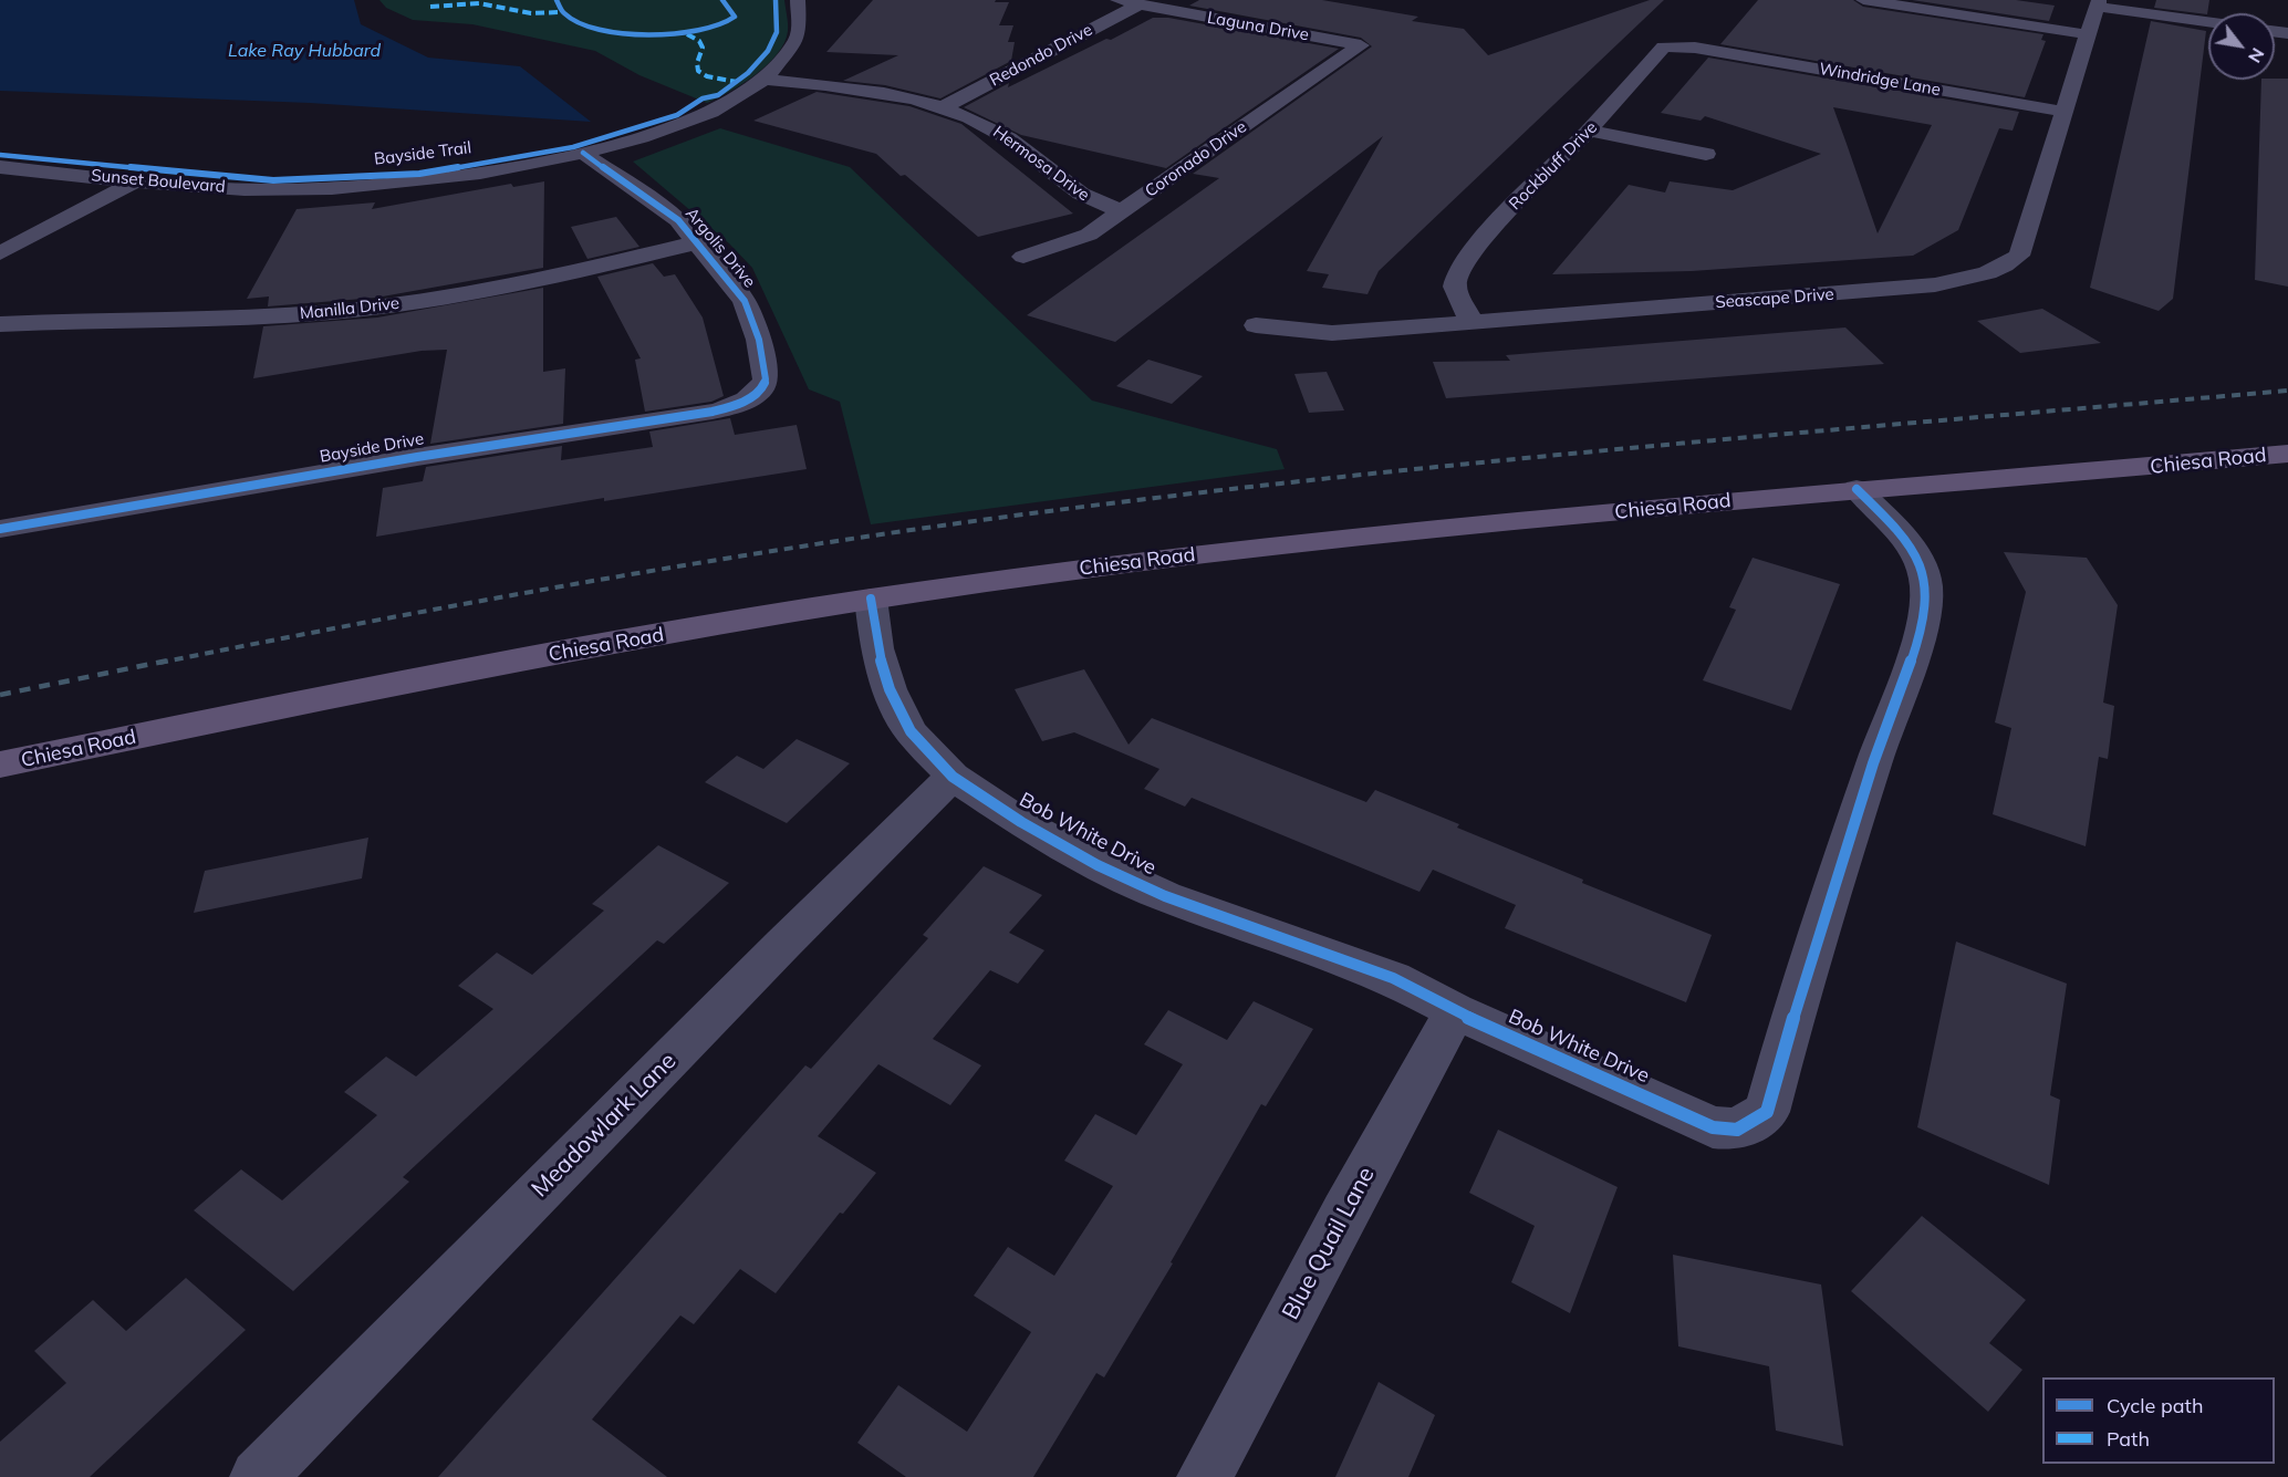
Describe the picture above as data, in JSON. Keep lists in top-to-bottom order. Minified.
{"streets":{"main road":["Chiesa Road"],"street":["Laguna Drive","Redondo Drive","Windridge Lane","Coronado Drive","Hermosa Drive","Rockbluff Drive","Sunset Boulevard","Argolis Drive","Seascape Drive","Manilla Drive","Bayside Drive","Bob White Drive","Meadowlark Lane","Blue Quail Lane"],"cycle path":["Bayside Trail"]},"crossings":[["Laguna Drive","Redondo Drive"],["Laguna Drive","Coronado Drive"],["Redondo Drive","Hermosa Drive"],["Windridge Lane","Rockbluff Drive"],["Windridge Lane","Seascape Drive"],["Coronado Drive","Hermosa Drive"],["Hermosa Drive","Sunset Boulevard"],["Rockbluff Drive","Seascape Drive"],["Sunset Boulevard","Argolis Drive"],["Argolis Drive","Manilla Drive"],["Argolis Drive","Bayside Drive"],["Chiesa Road","Bob White Drive"],["Bob White Drive","Meadowlark Lane"],["Bob White Drive","Blue Quail Lane"]],"water":["Lake Ray Hubbard"],"legend":["Cycle path","Path"],"north":"bottom right"}
